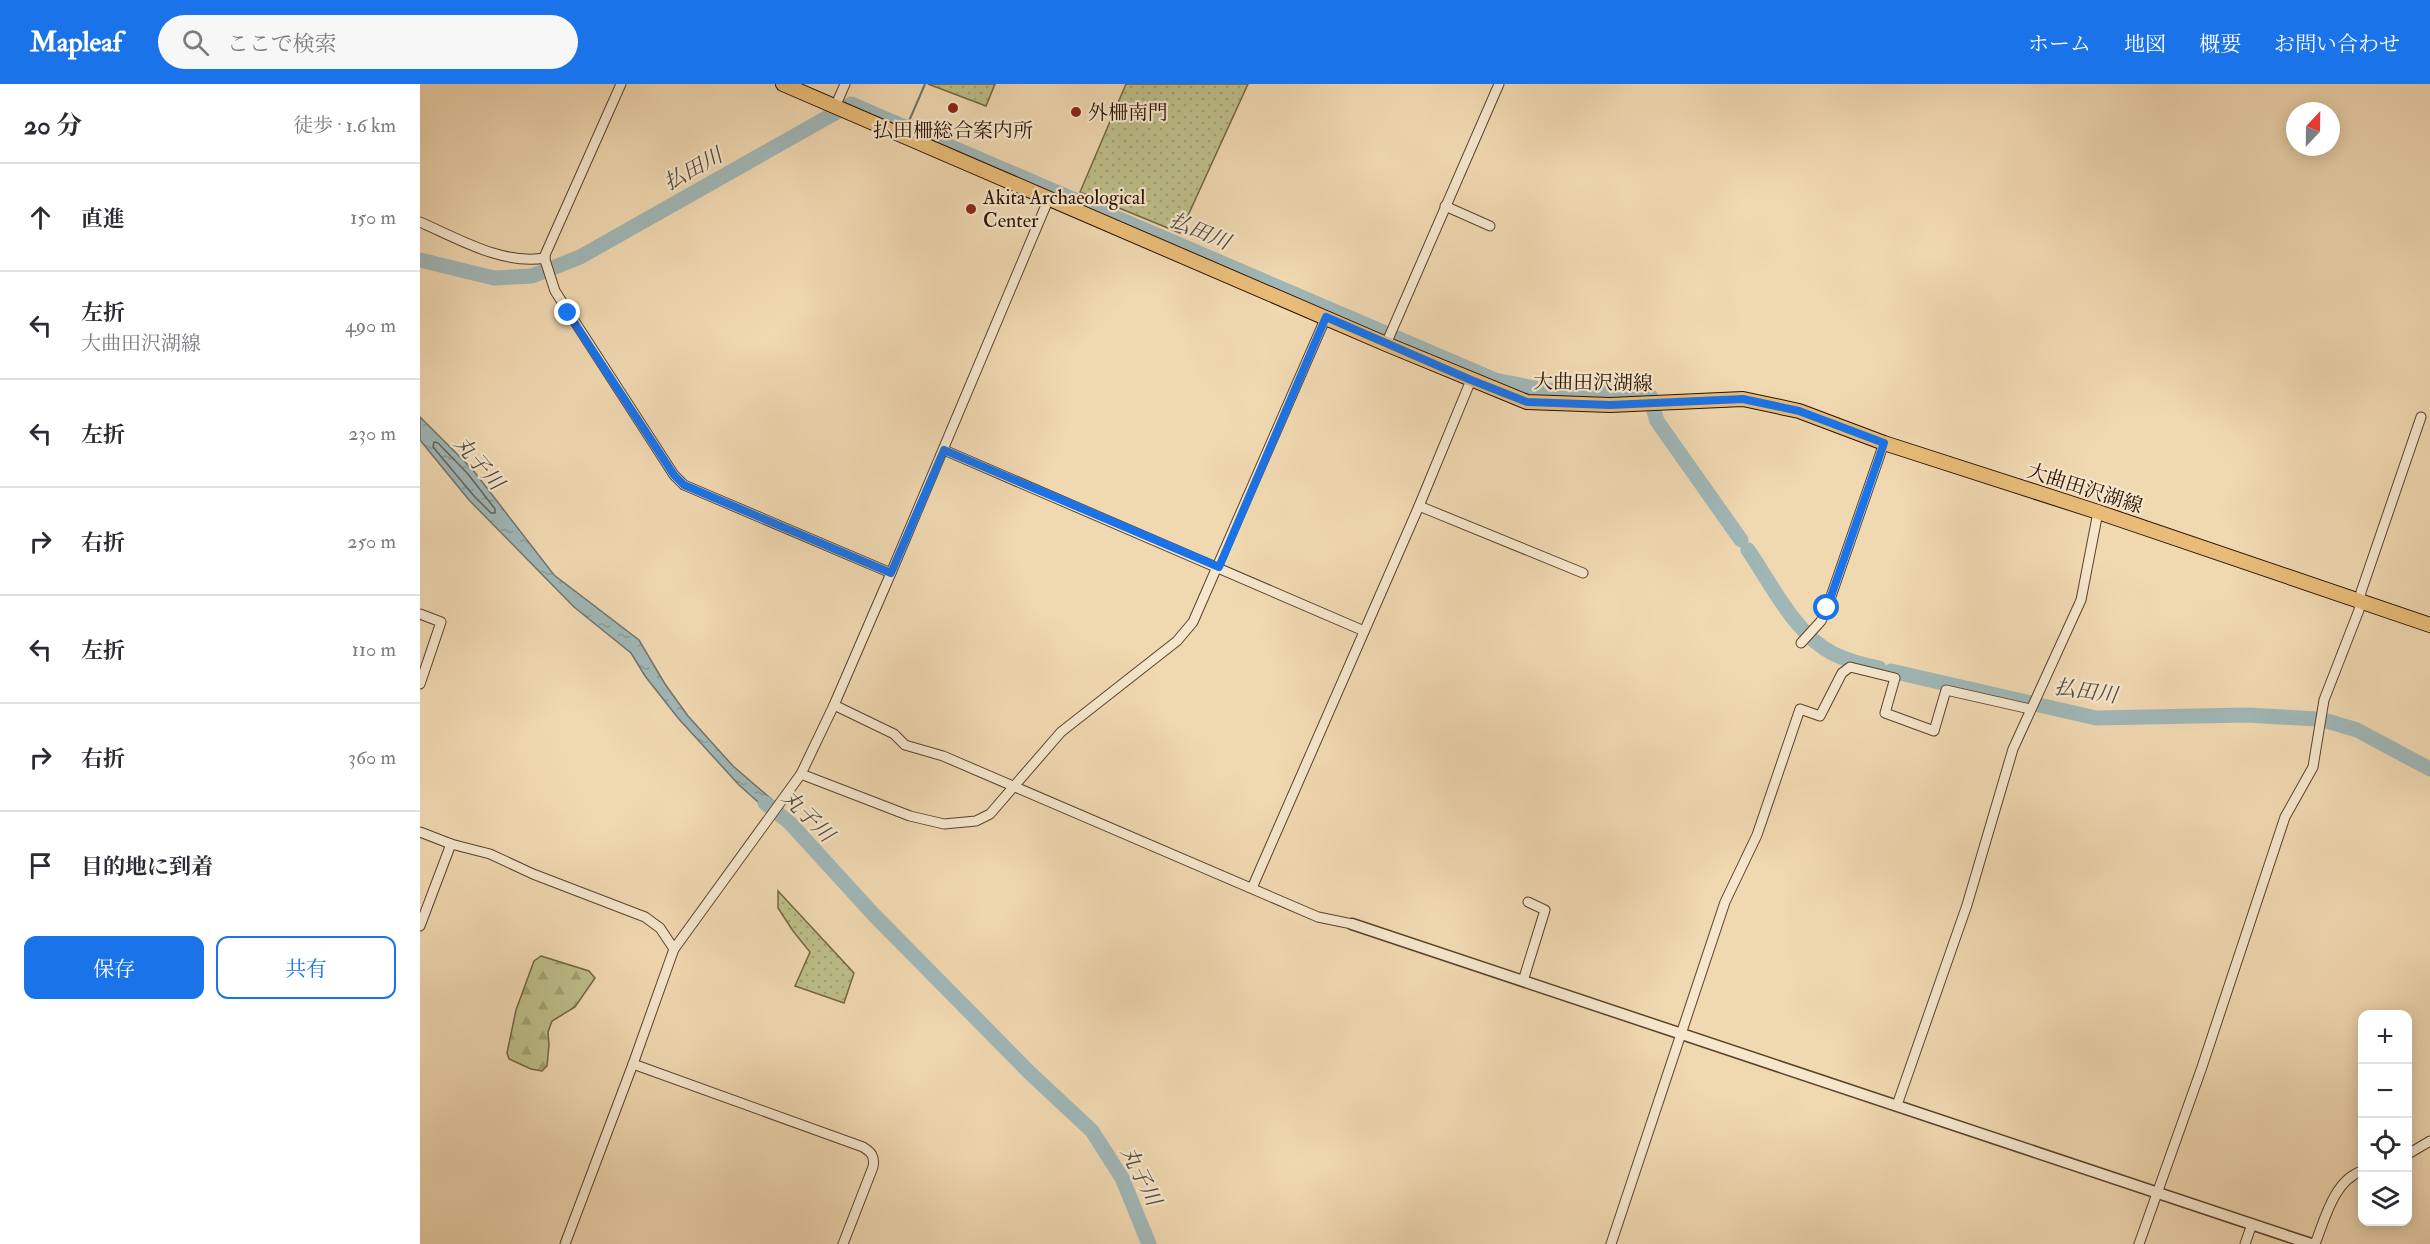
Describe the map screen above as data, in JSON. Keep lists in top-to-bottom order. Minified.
{"streets":{"main road":["大曲田沢湖線"]},"water":["払田川","丸子川"],"places":["払田柵総合案内所","外柵南門","Akita Archaeological Center"],"north":"top","page":{"header":"Mapleaf","search":"ここで検索","nav":["ホーム","地図","概要","お問い合わせ"],"heading":["20 分","徒歩 · 1.6 km"],"list":[["直進","150 m"],["左折","大曲田沢湖線","490 m"],["左折","230 m"],["右折","250 m"],["左折","110 m"],["右折","360 m"],"目的地に到着"],"buttons":["保存","共有"],"map_buttons":["+","−"]}}
